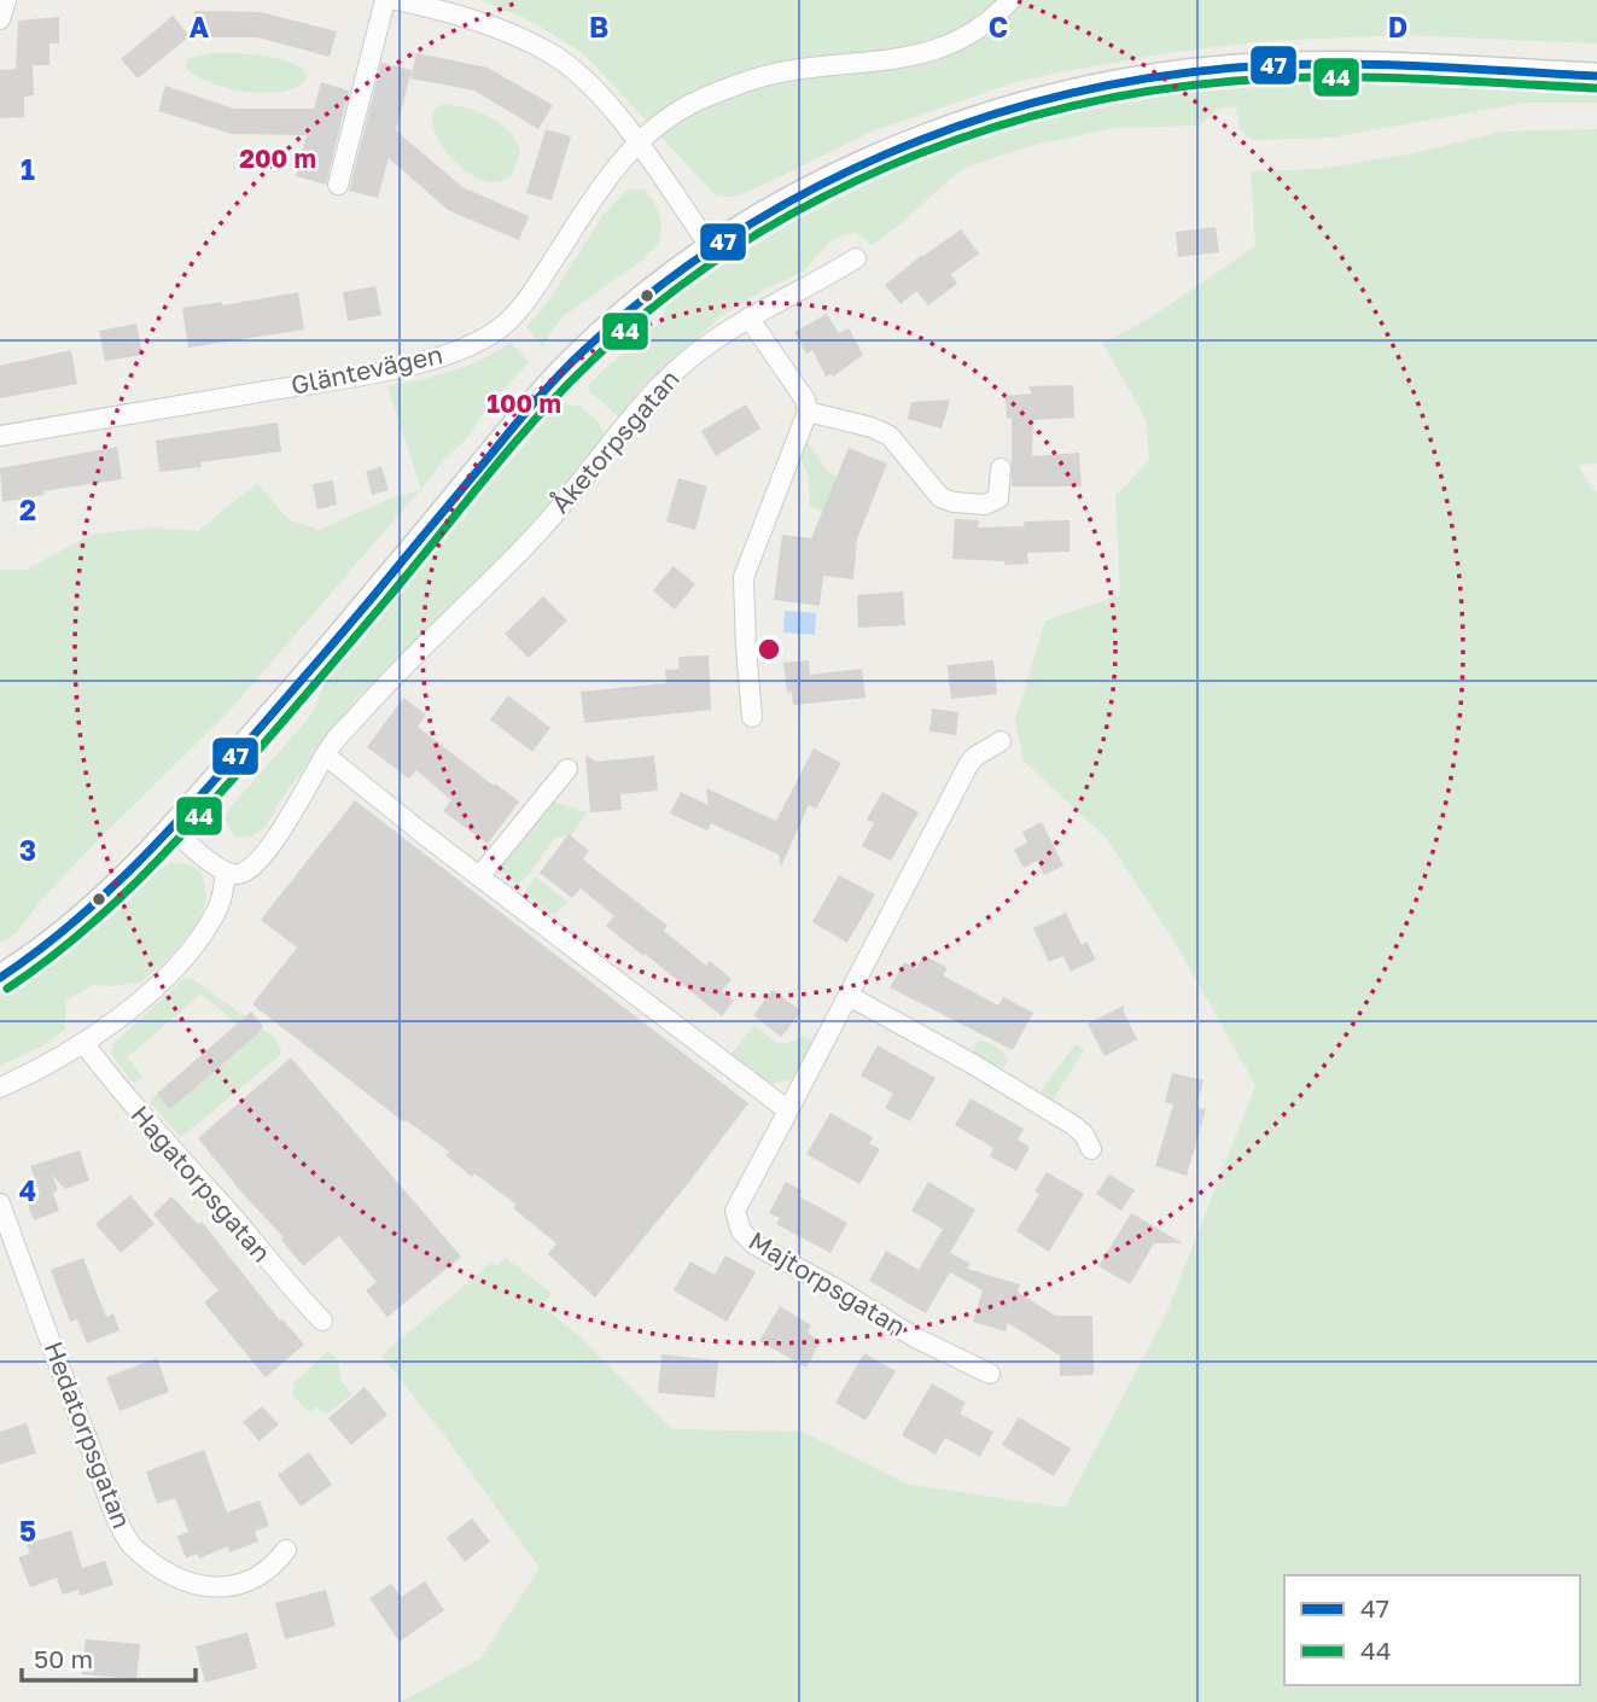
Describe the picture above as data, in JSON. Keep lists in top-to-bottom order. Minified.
{"streets":{"street":["Gläntevägen","Åketorpsgatan","Hagatorpsgatan","Majtorpsgatan","Hedatorpsgatan"]},"lines":["transit line 47","transit line 44"],"legend":["47","44"],"scale_bar":"50 m","grid":{"columns":["A","B","C","D"],"rows":["1","2","3","4","5"]},"rings":["200 m","100 m"]}
